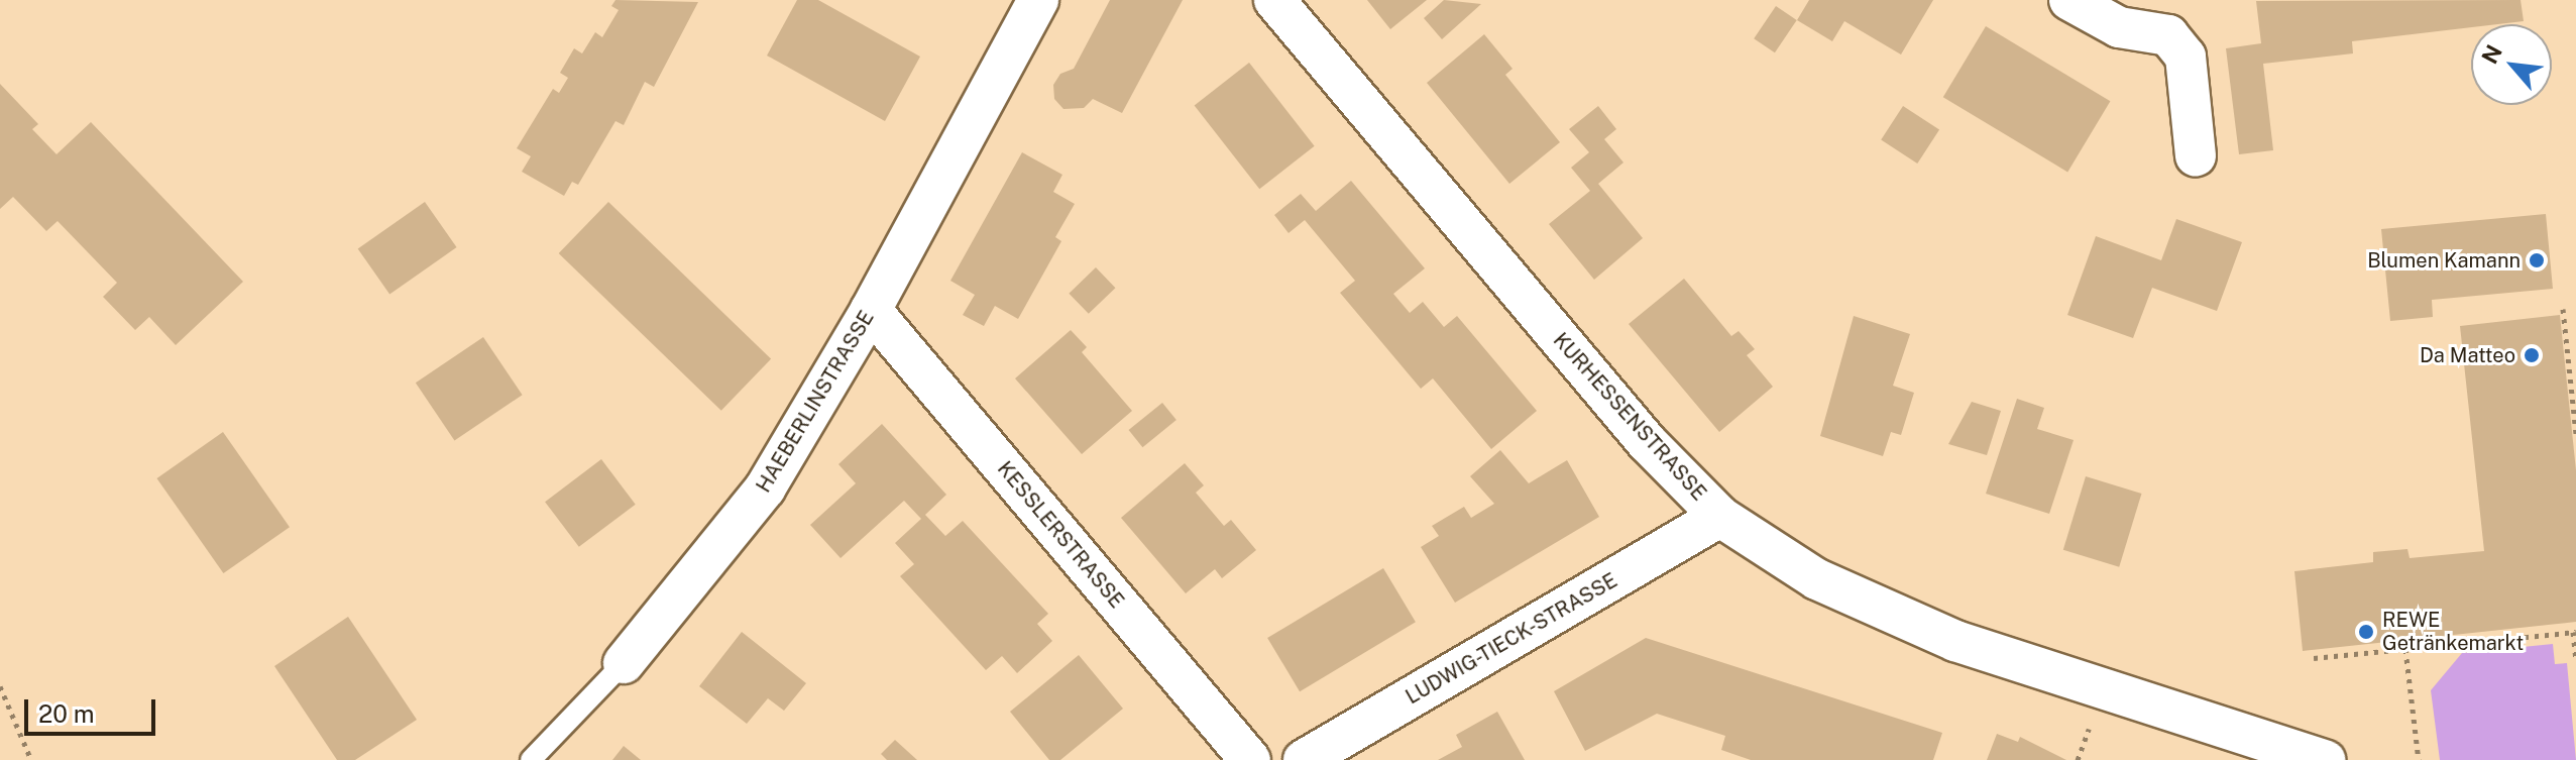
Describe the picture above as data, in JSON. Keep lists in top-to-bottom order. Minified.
{"streets":{"street":["HAEBERLINSTRASSE","KURHESSENSTRASSE","KESSLERSTRASSE","LUDWIG-TIECK-STRASSE"]},"crossings":[["HAEBERLINSTRASSE","KESSLERSTRASSE"],["KURHESSENSTRASSE","LUDWIG-TIECK-STRASSE"]],"places":["Blumen Kamann","Da Matteo","REWE Getränkemarkt"],"scale_bar":"20 m","north":"top left"}
